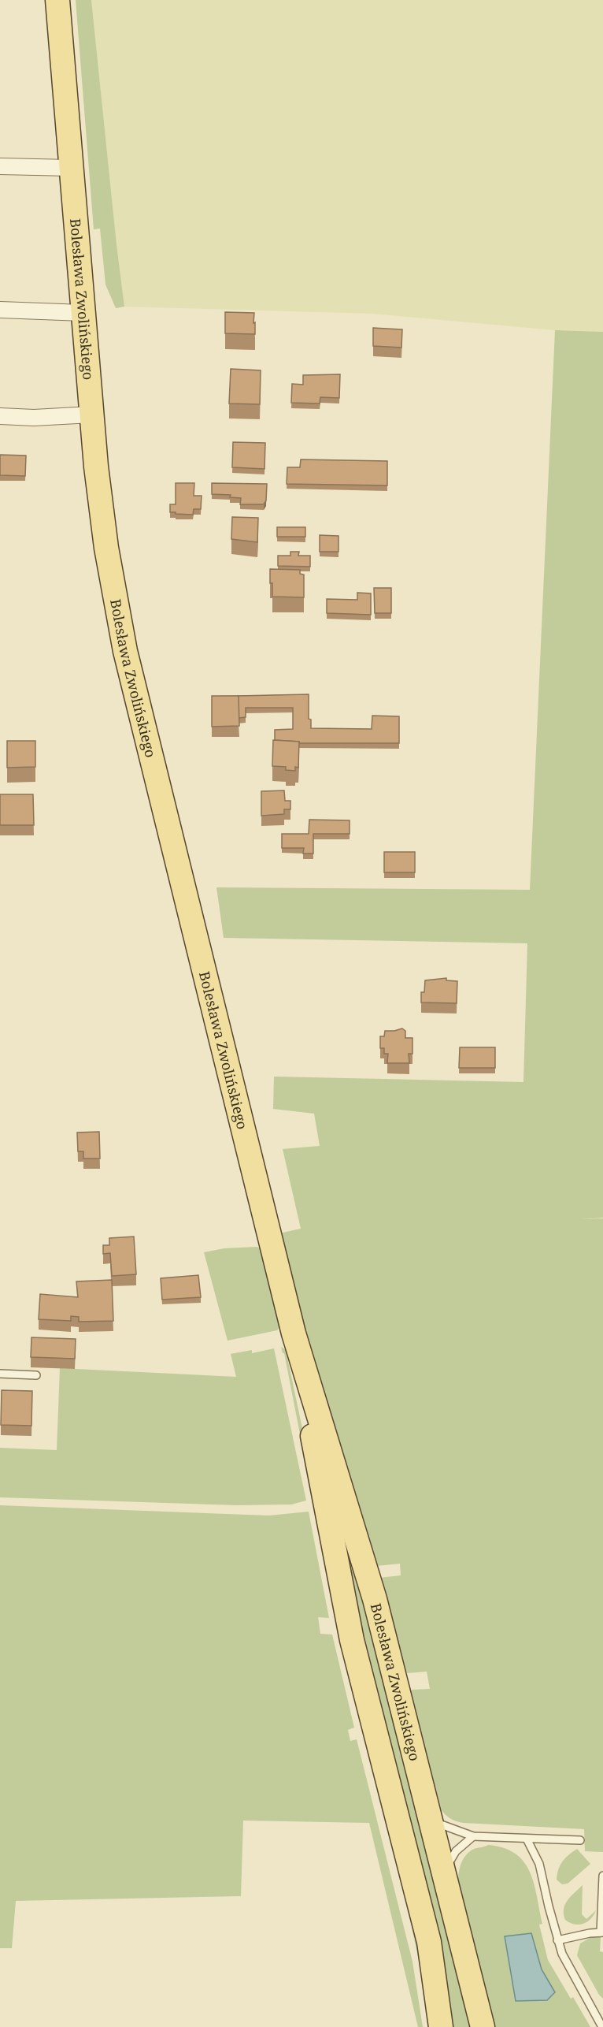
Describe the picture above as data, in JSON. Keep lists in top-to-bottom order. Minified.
{"streets":{"main road":["Bolesława Zwolińskiego"]}}
